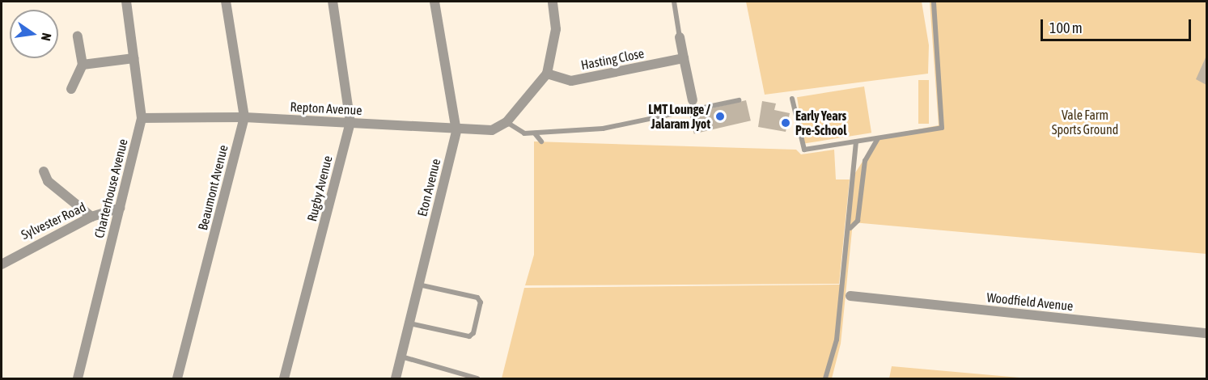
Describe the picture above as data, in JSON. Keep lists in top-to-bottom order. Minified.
{"streets":{"street":["Hasting Close","Repton Avenue","Beaumont Avenue","Eton Avenue","Charterhouse Avenue","Rugby Avenue","Sylvester Road","Woodfield Avenue"]},"crossings":[["Repton Avenue","Beaumont Avenue"],["Repton Avenue","Eton Avenue"],["Repton Avenue","Charterhouse Avenue"],["Repton Avenue","Rugby Avenue"],["Charterhouse Avenue","Sylvester Road"]],"parks":["Vale Farm Sports Ground"],"places":["LMT Lounge / Jalaram Jyot","Early Years Pre-School"],"scale_bar":"100 m","north":"right"}
